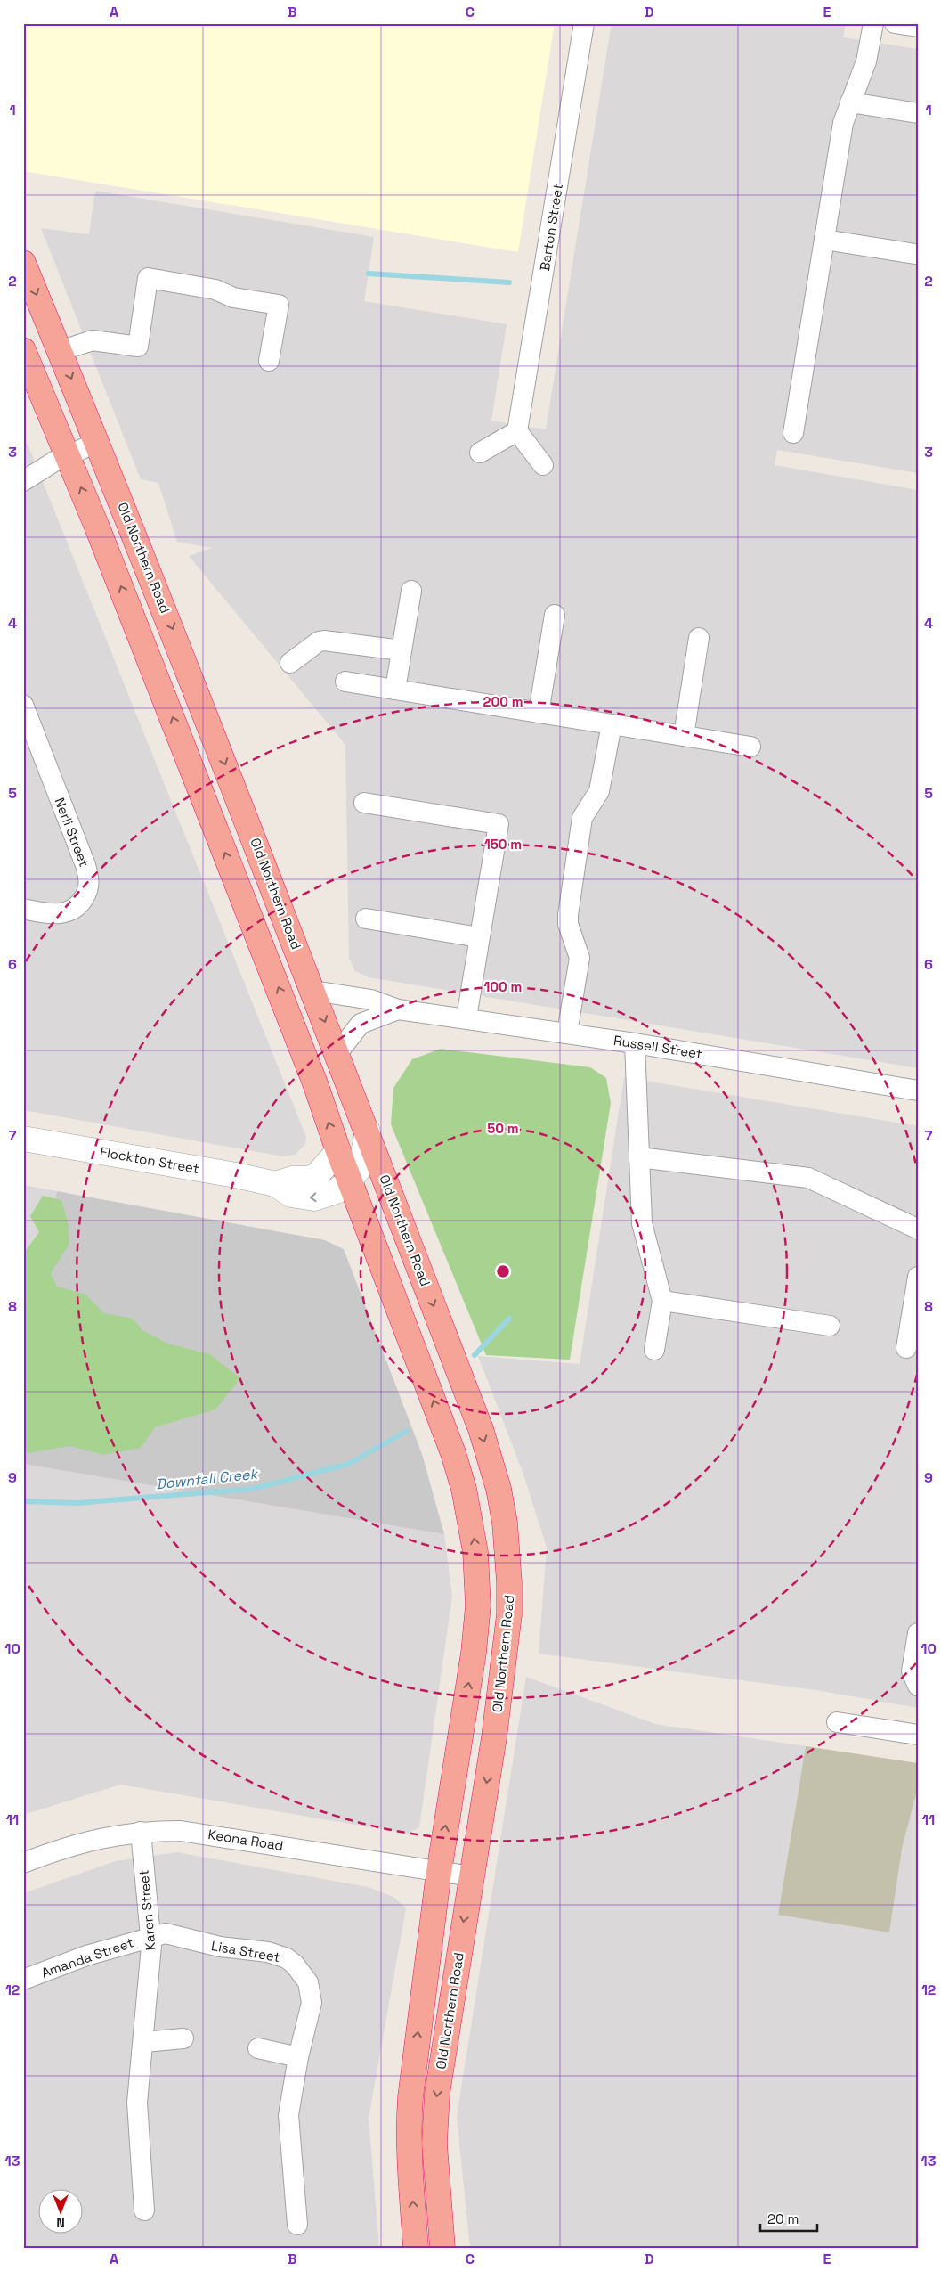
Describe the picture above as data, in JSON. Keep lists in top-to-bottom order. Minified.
{"streets":{"highway":["Old Northern Road"],"street":["Barton Street","Nerli Street","Russell Street","Flockton Street","Keona Road","Karen Street","Lisa Street","Amanda Street"]},"crossings":[["Old Northern Road","Russell Street"],["Old Northern Road","Flockton Street"],["Old Northern Road","Keona Road"],["Keona Road","Karen Street"],["Karen Street","Lisa Street"],["Karen Street","Amanda Street"],["Lisa Street","Amanda Street"]],"water":["Downfall Creek"],"scale_bar":"20 m","north":"bottom","grid":{"columns":["A","B","C","D","E"],"rows":["1","2","3","4","5","6","7","8","9","10","11","12","13"]},"rings":["200 m","150 m","100 m","50 m"]}
